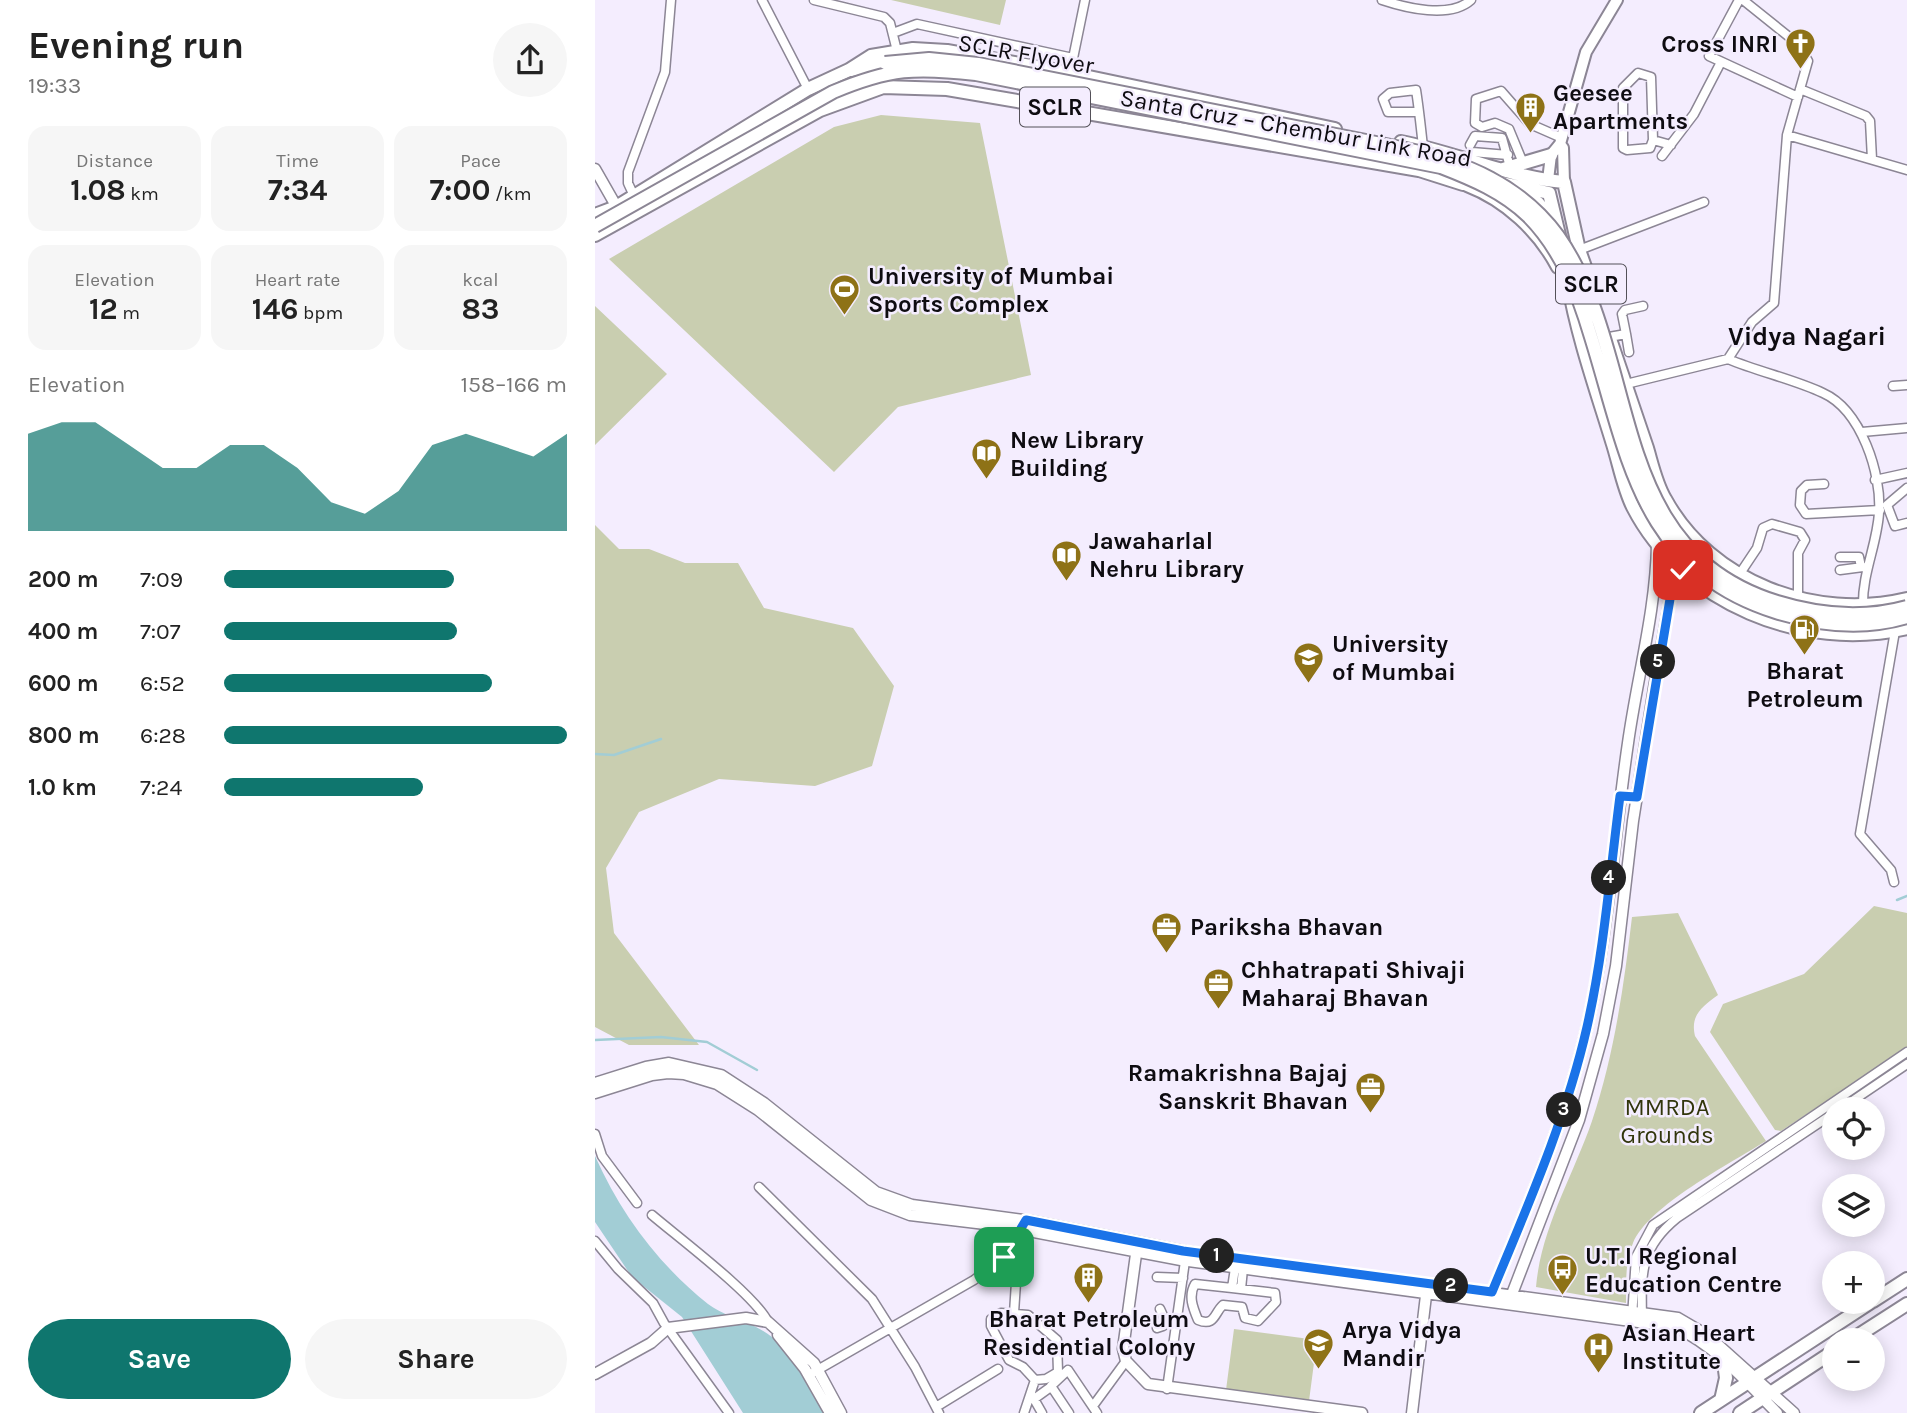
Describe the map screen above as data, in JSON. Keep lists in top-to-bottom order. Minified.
{"streets":{"main road":["SCLR Flyover","SCLR","Santa Cruz – Chembur Link Road"]},"crossings":[["SCLR Flyover","Santa Cruz – Chembur Link Road"],["SCLR","Santa Cruz – Chembur Link Road"]],"districts":["Vidya Nagari"],"parks":["MMRDA Grounds"],"places":{"church":["Cross INRI"],"building":["Geesee Apartments","Bharat Petroleum Residential Colony"],"sports":["University of Mumbai Sports Complex"],"library":["New Library Building","Jawaharlal Nehru Library"],"fuel station":["Bharat Petroleum"],"school or university":["University of Mumbai","Arya Vidya Mandir"],"office":["Pariksha Bhavan","Chhatrapati Shivaji Maharaj Bhavan","Ramakrishna Bajaj Sanskrit Bhavan"],"bus stop":["U.T.I Regional Education Centre"],"hospital":["Asian Heart Institute"]},"page":{"heading":["Evening run","19:33"],"stats":[["Distance","1.08 km"],["Time","7:34"],["Pace","7:00 /km"],["Elevation","12 m"],["Heart rate","146 bpm"],["kcal","83"]],"chart":["Elevation","158–166 m"],"list":[{"name":"200 m","note":"7:09"},{"name":"400 m","note":"7:07"},{"name":"600 m","note":"6:52"},{"name":"800 m","note":"6:28"},{"name":"1.0 km","note":"7:24"}],"pins":["5","4","3","1","2"],"map_buttons":["+","−"],"buttons":["Save","Share"]}}
